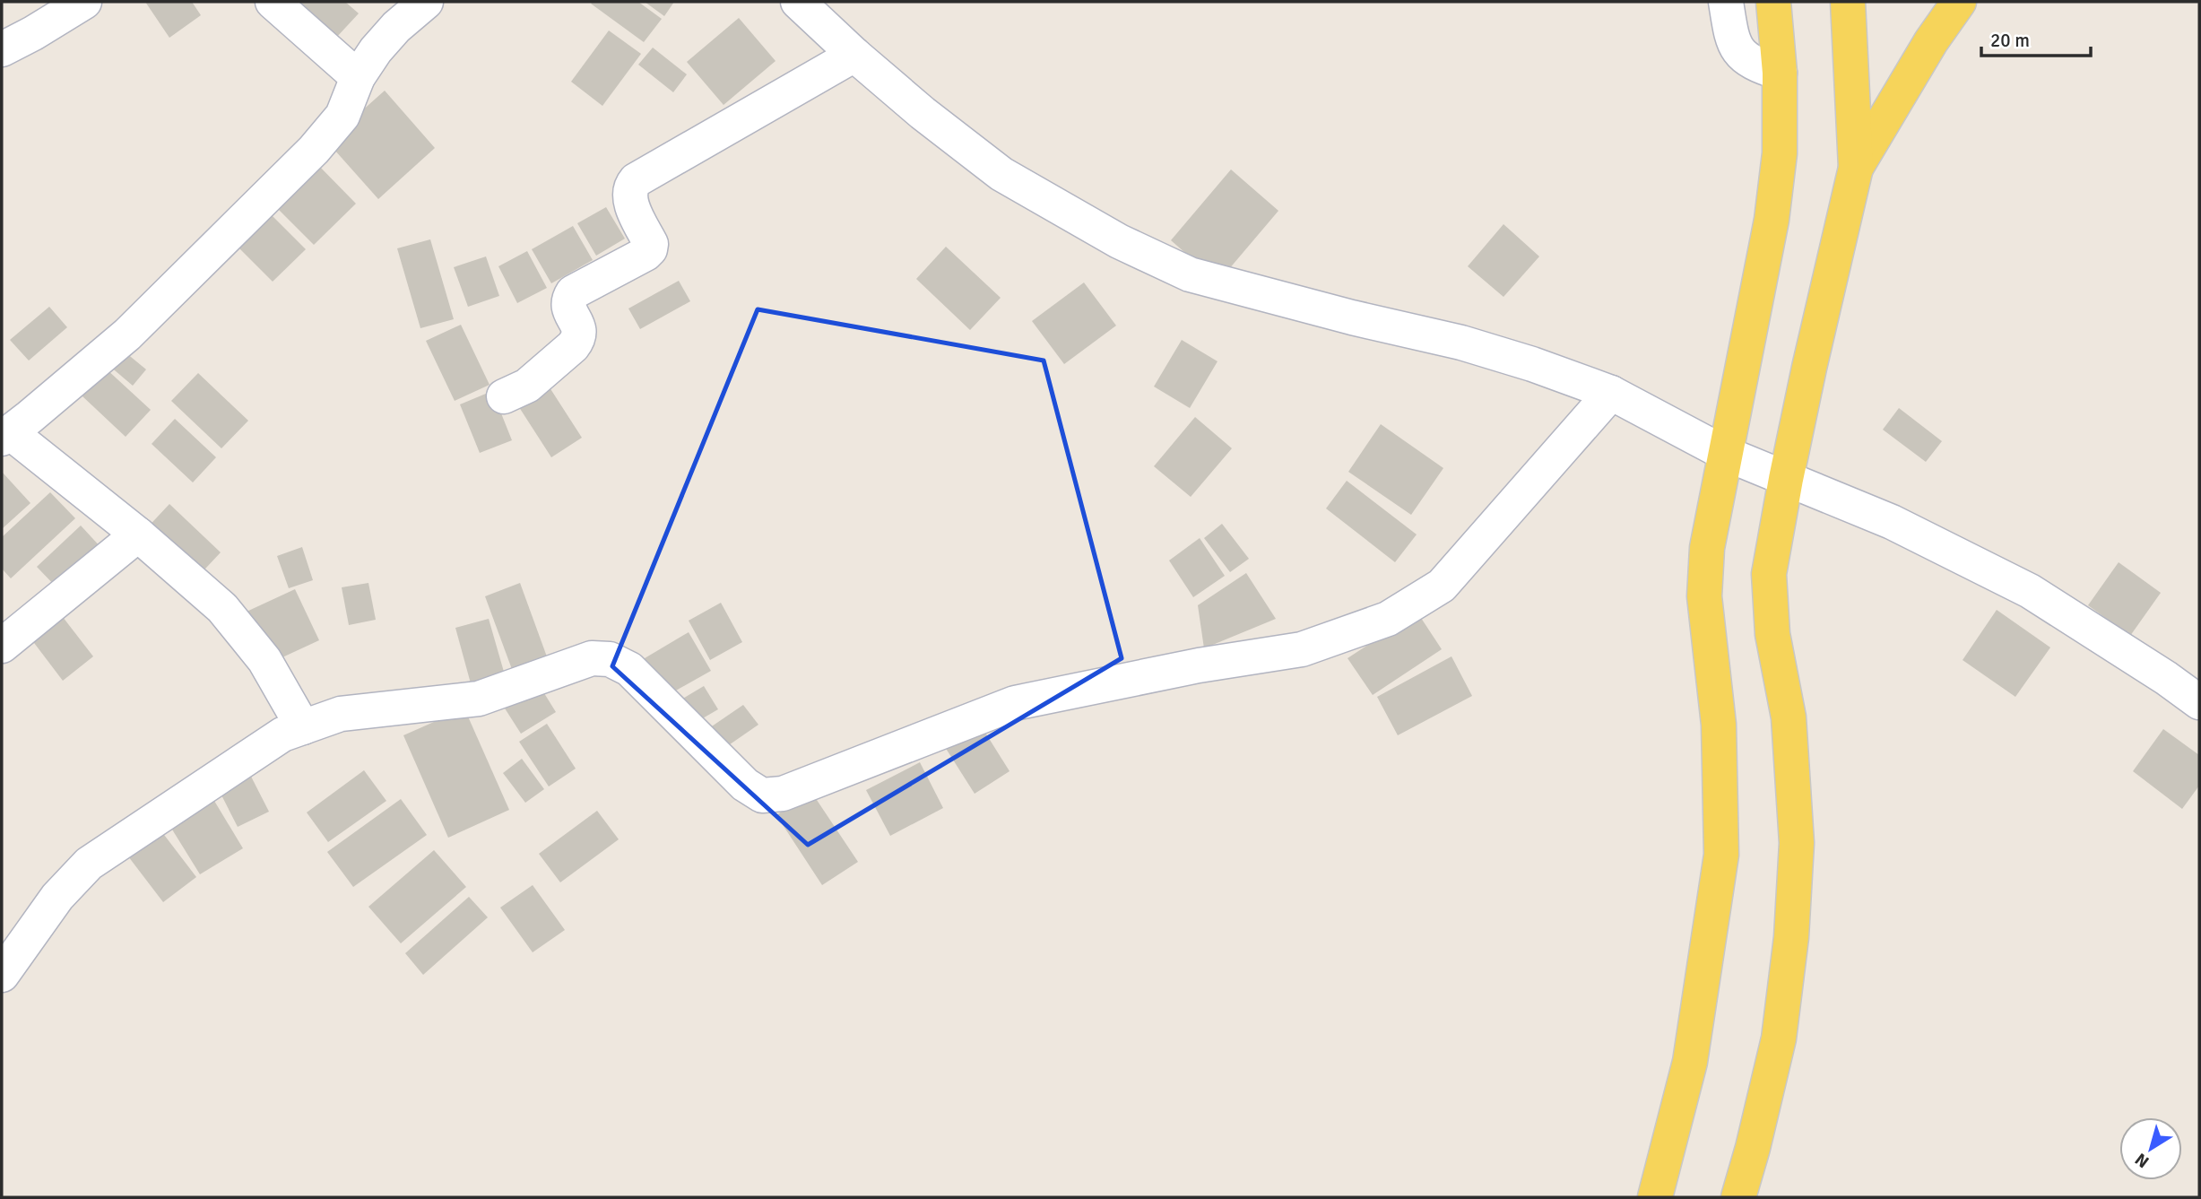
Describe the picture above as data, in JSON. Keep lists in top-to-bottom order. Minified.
{"scale_bar":"20 m","north":"bottom left"}
